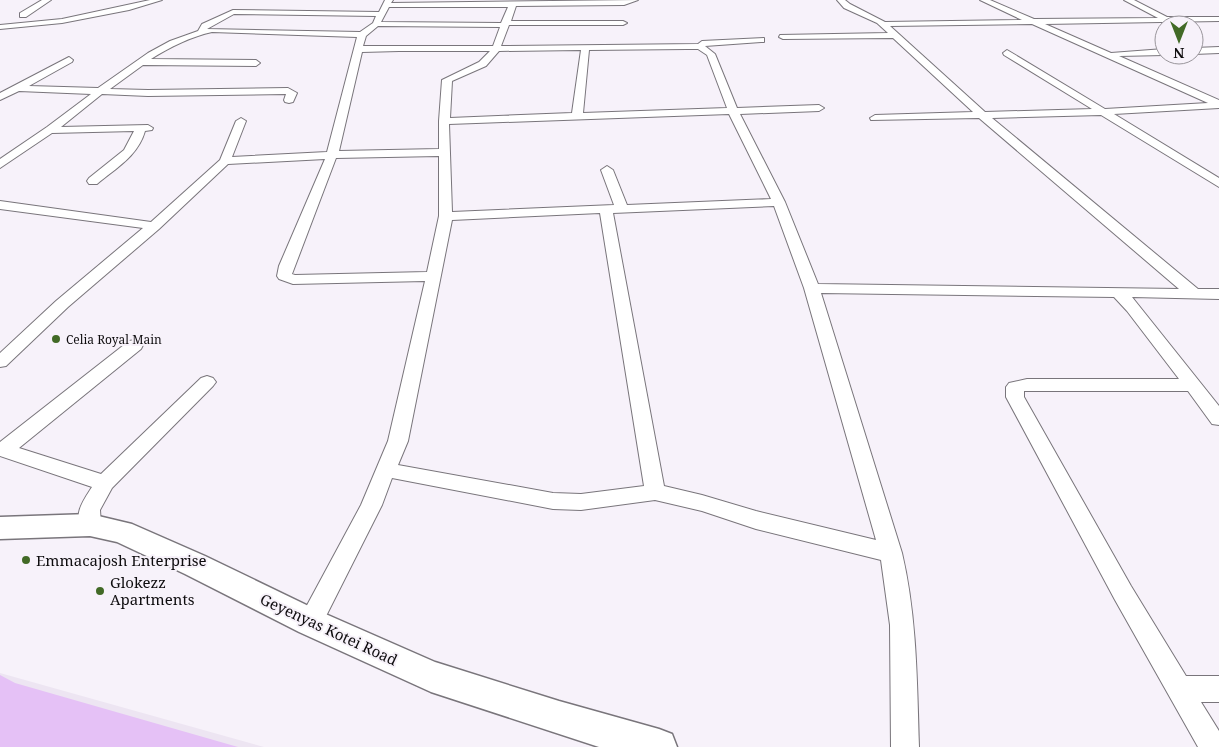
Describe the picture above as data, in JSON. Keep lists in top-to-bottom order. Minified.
{"streets":{"street":["Geyenyas Kotei Road"]},"places":["Celia Royal Main","Emmacajosh Enterprise","Glokezz Apartments"],"north":"bottom"}
